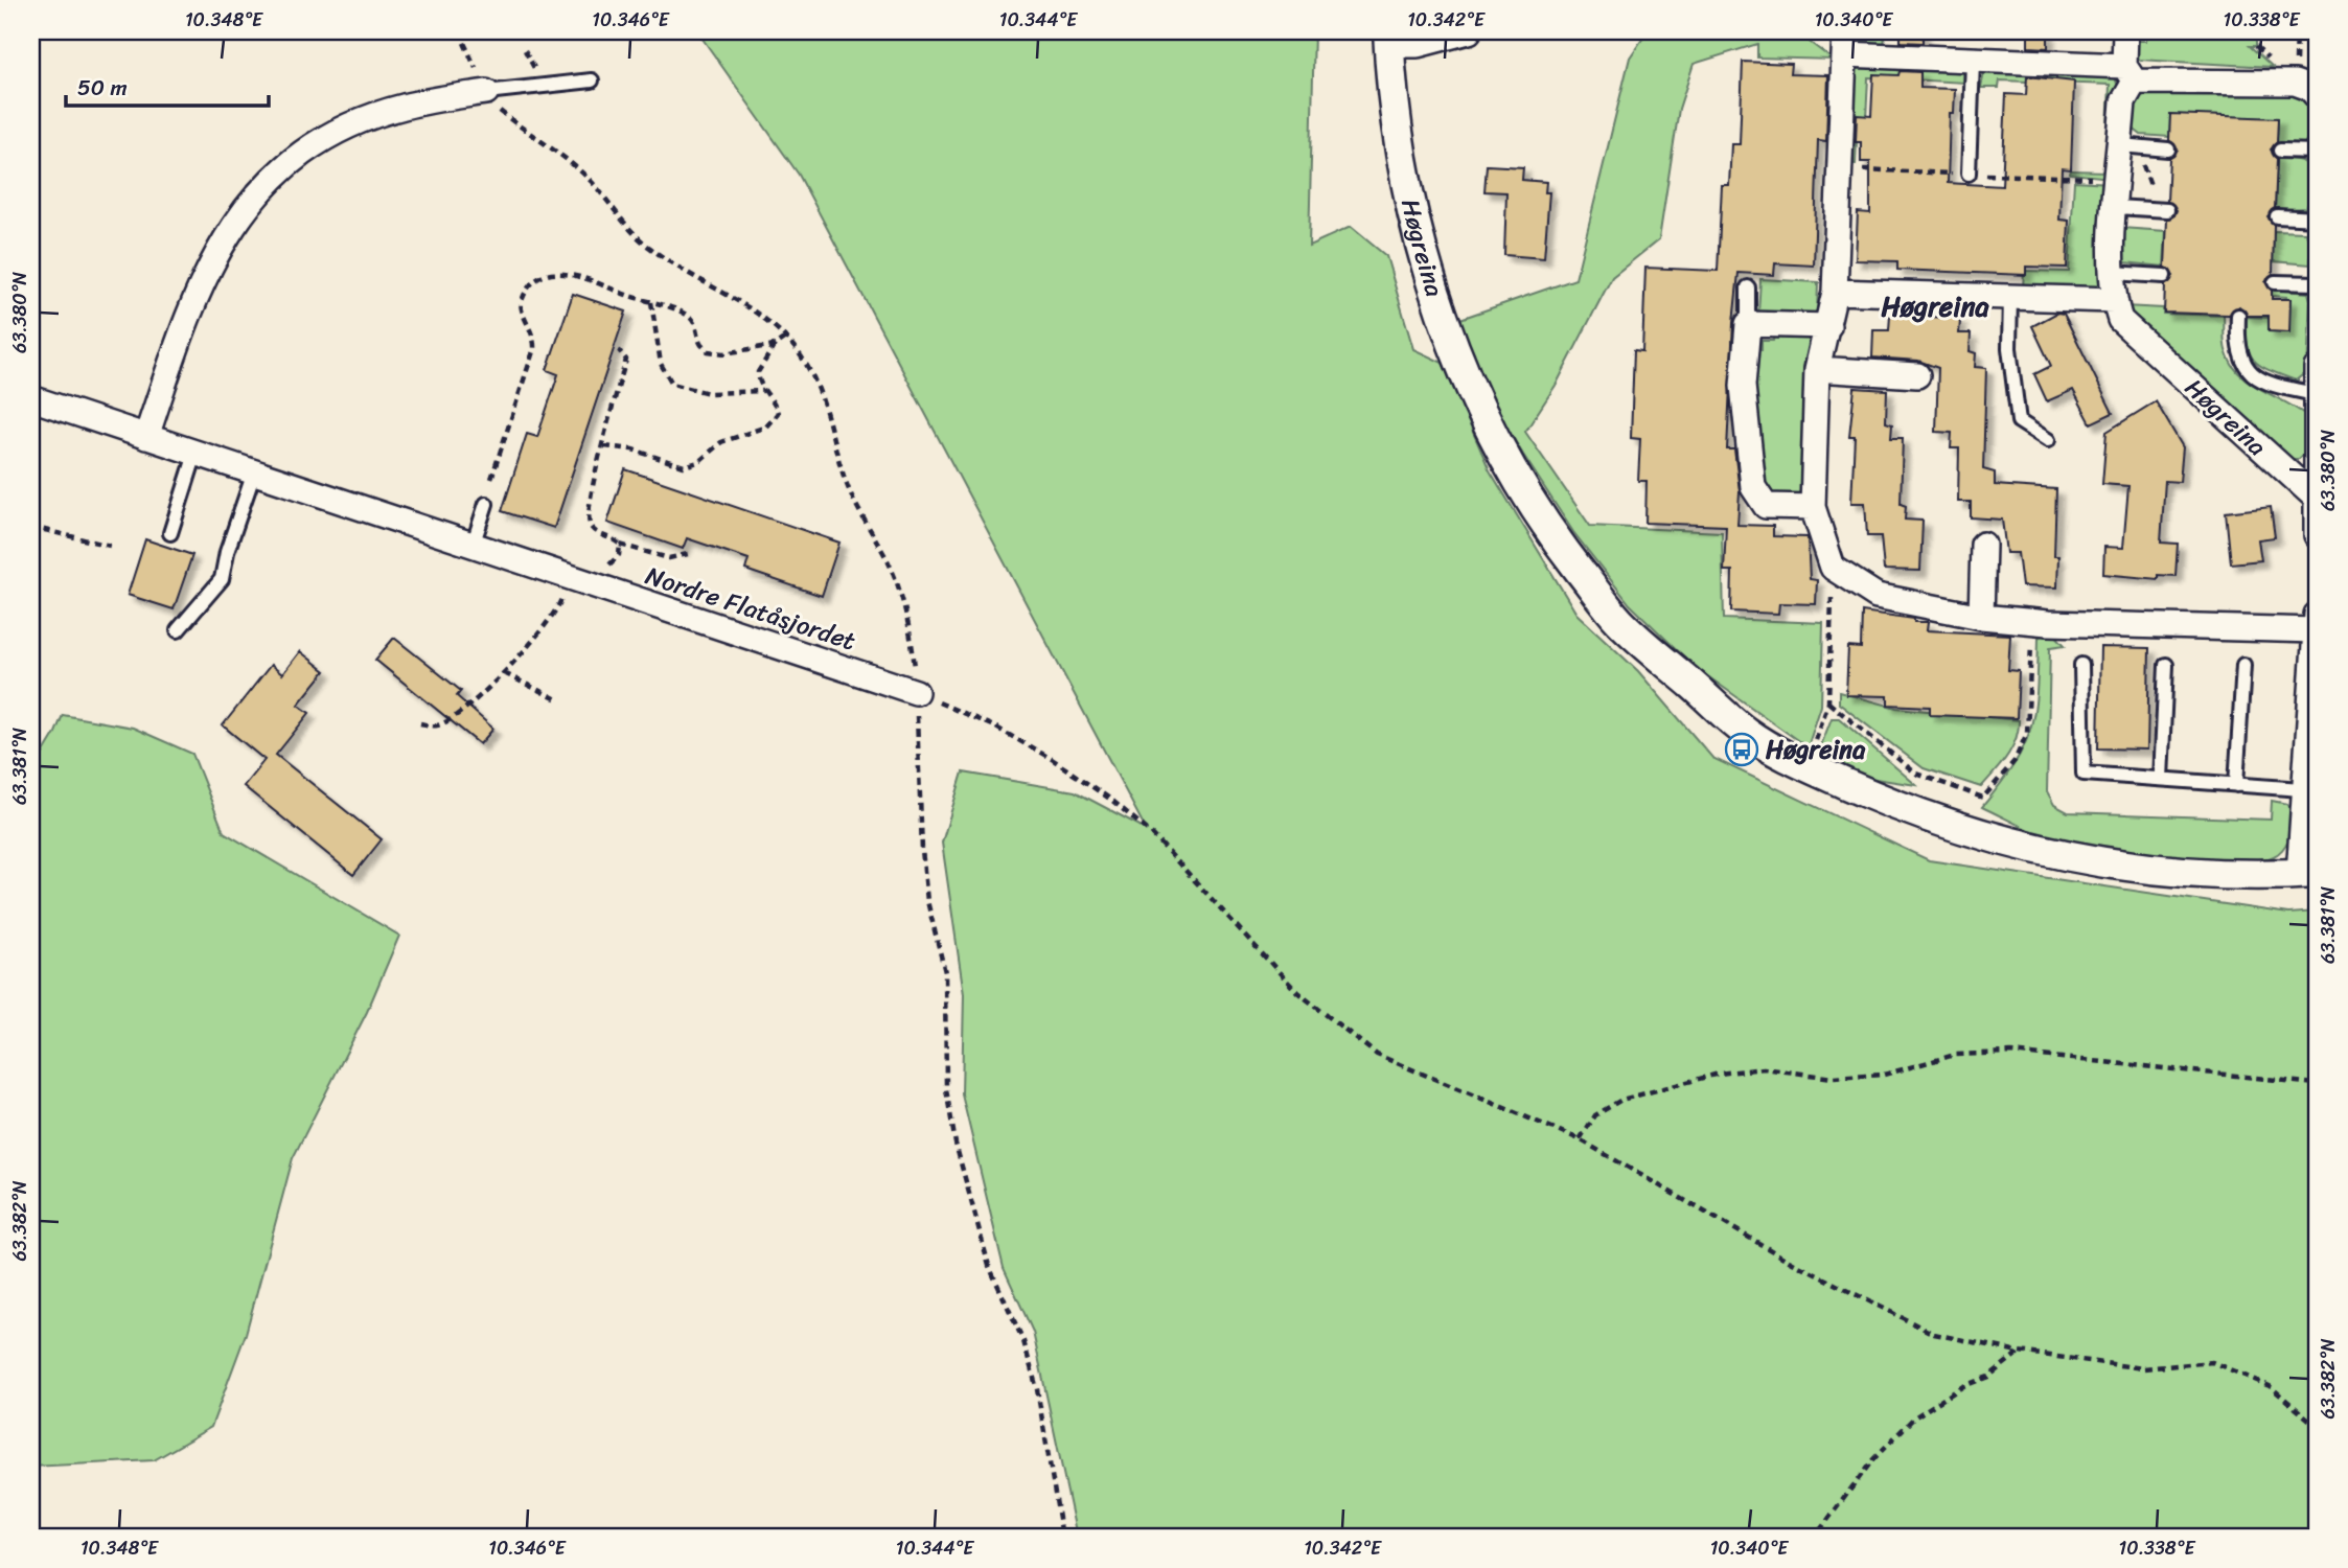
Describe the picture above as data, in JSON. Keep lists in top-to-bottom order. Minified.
{"streets":{"street":["Høgreina","Nordre Flatåsjordet"]},"districts":["Høgreina"],"places":{"bus stop":["Høgreina"]},"scale_bar":"50 m","coordinates":["10.348°E","10.346°E","10.344°E","10.342°E","10.340°E","10.338°E","63.380°N","63.381°N","63.382°N"]}
